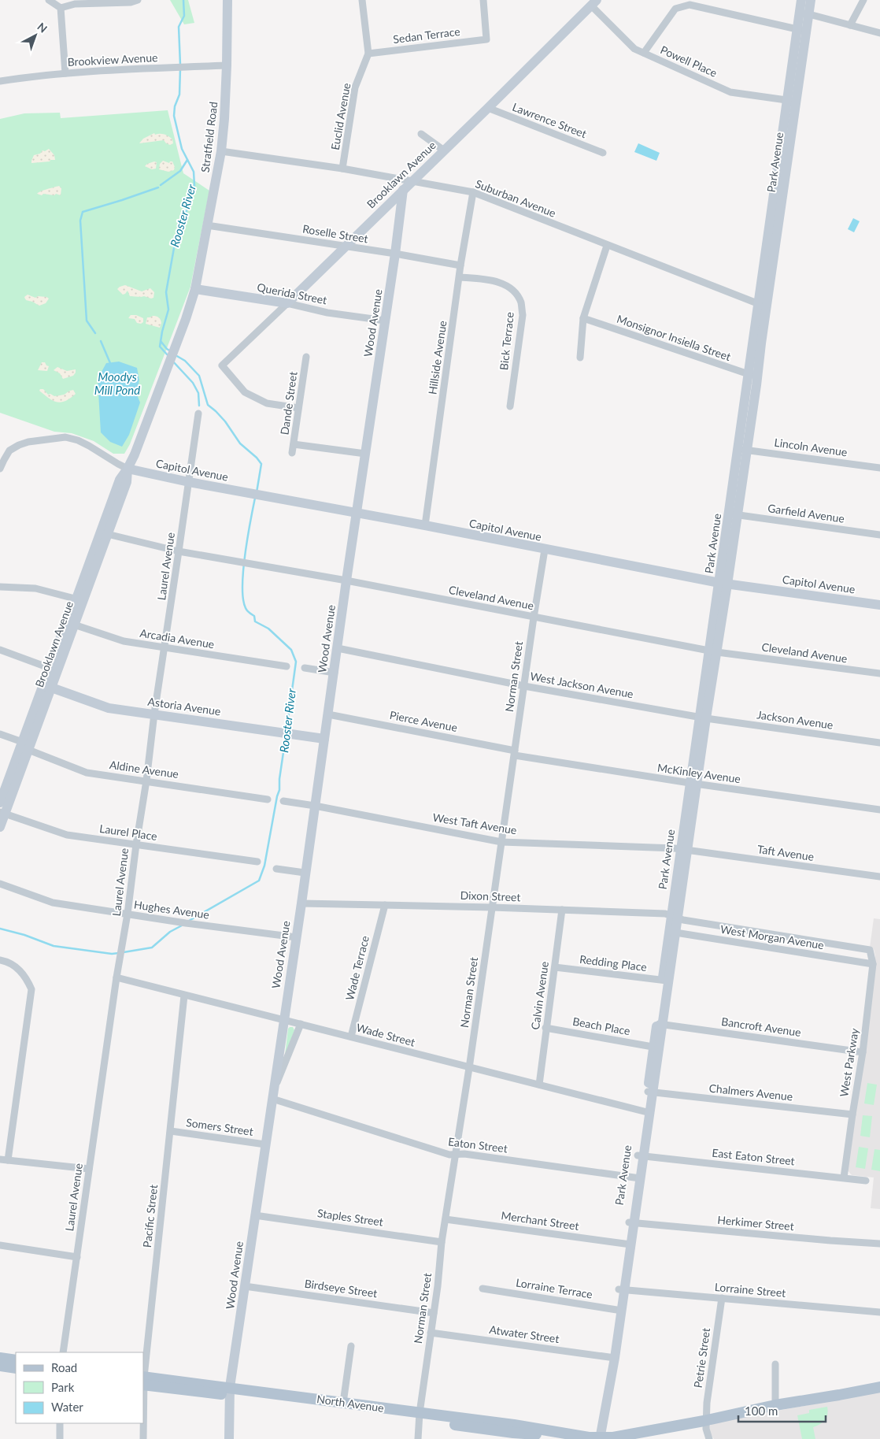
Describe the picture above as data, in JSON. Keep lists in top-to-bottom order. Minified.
{"streets":{"main road":["Stratfield Road","Park Avenue","Brooklawn Avenue","Querida Street","Wood Avenue","Capitol Avenue","Astoria Avenue","North Avenue"],"street":["Sedan Terrace","Brookview Avenue","Powell Place","Euclid Avenue","Lawrence Street","Suburban Avenue","Roselle Street","Monsignor Insiella Street","Bick Terrace","Hillside Avenue","Dande Street","Lincoln Avenue","Garfield Avenue","Laurel Avenue","Cleveland Avenue","Arcadia Avenue","Norman Street","West Jackson Avenue","Jackson Avenue","Pierce Avenue","Aldine Avenue","McKinley Avenue","West Taft Avenue","Laurel Place","Taft Avenue","Dixon Street","Hughes Avenue","West Morgan Avenue","Redding Place","Wade Terrace","Calvin Avenue","Beach Place","Bancroft Avenue","Wade Street","West Parkway","Chalmers Avenue","Somers Street","Eaton Street","East Eaton Street","Pacific Street","Staples Street","Merchant Street","Herkimer Street","Birdseye Street","Lorraine Terrace","Lorraine Street","Atwater Street","Petrie Street"]},"crossings":[["Sedan Terrace","Euclid Avenue"],["Brookview Avenue","Stratfield Road"],["Powell Place","Park Avenue"],["Powell Place","Brooklawn Avenue"],["Euclid Avenue","Suburban Avenue"],["Lawrence Street","Brooklawn Avenue"],["Stratfield Road","Brooklawn Avenue"],["Stratfield Road","Suburban Avenue"],["Stratfield Road","Roselle Street"],["Stratfield Road","Querida Street"],["Park Avenue","Suburban Avenue"],["Park Avenue","Monsignor Insiella Street"],["Park Avenue","Lincoln Avenue"],["Park Avenue","Capitol Avenue"],["Park Avenue","Garfield Avenue"],["Park Avenue","Cleveland Avenue"],["Park Avenue","West Jackson Avenue"],["Park Avenue","Jackson Avenue"],["Park Avenue","McKinley Avenue"],["Park Avenue","West Taft Avenue"],["Park Avenue","Taft Avenue"],["Park Avenue","Dixon Street"],["Park Avenue","West Morgan Avenue"],["Park Avenue","Redding Place"],["Park Avenue","Beach Place"],["Park Avenue","Bancroft Avenue"],["Park Avenue","Wade Street"],["Park Avenue","Chalmers Avenue"],["Park Avenue","Eaton Street"],["Park Avenue","East Eaton Street"],["Park Avenue","Merchant Street"],["Park Avenue","Herkimer Street"],["Park Avenue","Lorraine Terrace"],["Park Avenue","Lorraine Street"],["Park Avenue","Atwater Street"],["Park Avenue","North Avenue"],["Brooklawn Avenue","Suburban Avenue"],["Brooklawn Avenue","Roselle Street"],["Brooklawn Avenue","Querida Street"],["Brooklawn Avenue","Wood Avenue"],["Brooklawn Avenue","Dande Street"],["Brooklawn Avenue","Capitol Avenue"],["Brooklawn Avenue","Cleveland Avenue"],["Brooklawn Avenue","Arcadia Avenue"],["Brooklawn Avenue","Astoria Avenue"],["Brooklawn Avenue","Aldine Avenue"],["Brooklawn Avenue","Laurel Place"],["Suburban Avenue","Hillside Avenue"],["Roselle Street","Wood Avenue"],["Roselle Street","Hillside Avenue"],["Querida Street","Wood Avenue"],["Wood Avenue","Capitol Avenue"],["Wood Avenue","Cleveland Avenue"],["Wood Avenue","West Jackson Avenue"],["Wood Avenue","Astoria Avenue"],["Wood Avenue","Pierce Avenue"],["Wood Avenue","West Taft Avenue"],["Wood Avenue","Dixon Street"],["Wood Avenue","Hughes Avenue"],["Wood Avenue","Wade Street"],["Wood Avenue","Somers Street"],["Wood Avenue","Eaton Street"],["Wood Avenue","Staples Street"],["Wood Avenue","Birdseye Street"],["Wood Avenue","North Avenue"],["Bick Terrace","Hillside Avenue"],["Hillside Avenue","Capitol Avenue"],["Capitol Avenue","Laurel Avenue"],["Capitol Avenue","Norman Street"],["Laurel Avenue","Cleveland Avenue"],["Laurel Avenue","Arcadia Avenue"],["Laurel Avenue","Astoria Avenue"],["Laurel Avenue","Aldine Avenue"],["Laurel Avenue","Laurel Place"],["Laurel Avenue","Hughes Avenue"],["Laurel Avenue","Wade Street"],["Cleveland Avenue","Norman Street"],["Norman Street","West Jackson Avenue"],["Norman Street","Pierce Avenue"],["Norman Street","McKinley Avenue"],["Norman Street","West Taft Avenue"],["Norman Street","Dixon Street"],["Norman Street","Wade Street"],["Norman Street","Eaton Street"],["Norman Street","Staples Street"],["Norman Street","Merchant Street"],["Norman Street","Birdseye Street"],["Norman Street","Atwater Street"],["Norman Street","North Avenue"],["West Jackson Avenue","Jackson Avenue"],["Pierce Avenue","McKinley Avenue"],["West Taft Avenue","Taft Avenue"],["Dixon Street","West Morgan Avenue"],["Dixon Street","Wade Terrace"],["Dixon Street","Calvin Avenue"],["West Morgan Avenue","West Parkway"],["Redding Place","Calvin Avenue"],["Wade Terrace","Wade Street"],["Calvin Avenue","Beach Place"],["Calvin Avenue","Wade Street"],["Bancroft Avenue","West Parkway"],["Wade Street","Pacific Street"],["West Parkway","Chalmers Avenue"],["West Parkway","East Eaton Street"],["Somers Street","Pacific Street"],["Pacific Street","North Avenue"],["Lorraine Street","Petrie Street"],["Petrie Street","North Avenue"]],"water":["Rooster River","Moodys Mill Pond"],"legend":["Road","Park","Water"],"scale_bar":"100 m","north":"top right"}
